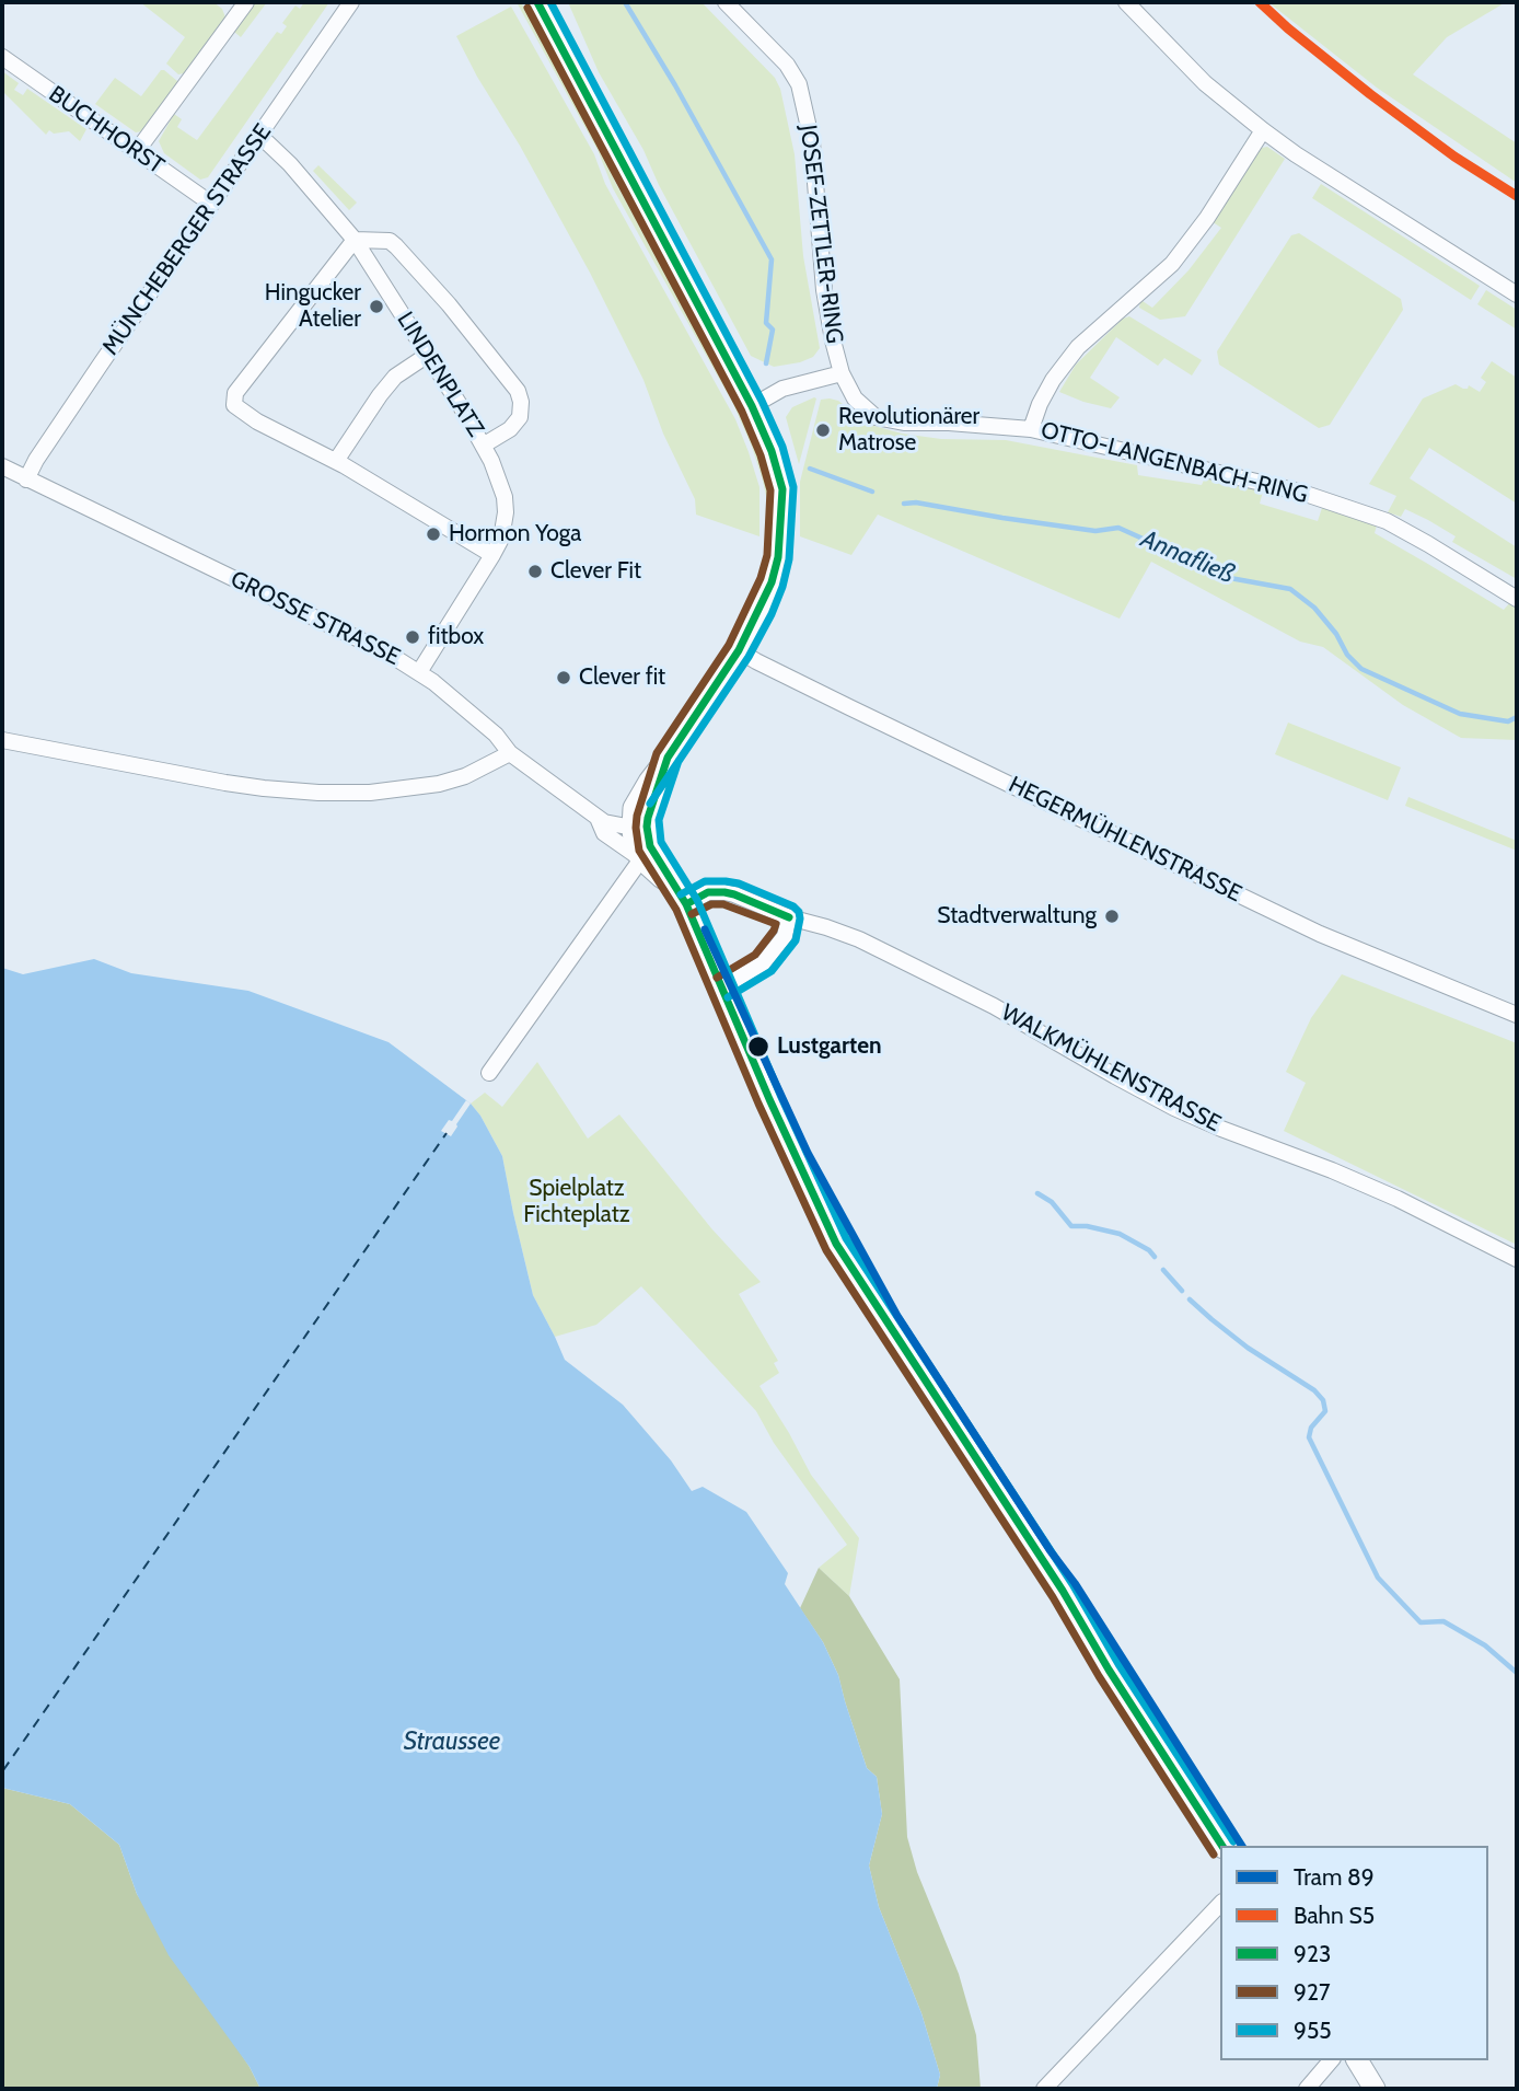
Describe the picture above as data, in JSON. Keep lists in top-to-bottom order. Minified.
{"streets":{"street":["BUCHHORST","JOSEF-ZETTLER-RING","MÜNCHEBERGER STRASSE","LINDENPLATZ","OTTO-LANGENBACH-RING","GROSSE STRASSE","HEGERMÜHLENSTRASSE","WALKMÜHLENSTRASSE"]},"crossings":[["BUCHHORST","MÜNCHEBERGER STRASSE"],["JOSEF-ZETTLER-RING","OTTO-LANGENBACH-RING"],["MÜNCHEBERGER STRASSE","LINDENPLATZ"],["MÜNCHEBERGER STRASSE","GROSSE STRASSE"]],"water":["Annafließ","Straussee"],"parks":["Spielplatz Fichteplatz"],"places":["Hingucker Atelier","Revolutionärer Matrose","Hormon Yoga","Clever Fit","fitbox","Clever fit","Stadtverwaltung","Lustgarten"],"lines":["rail line S5","transit line 923","transit line 955","transit line 927","tram line 89"],"legend":["Tram 89","Bahn S5","923","927","955"]}
